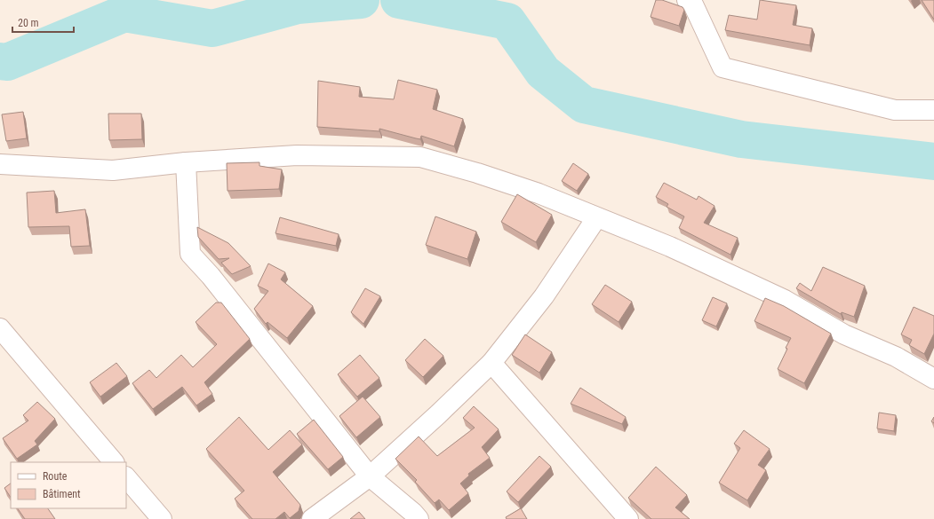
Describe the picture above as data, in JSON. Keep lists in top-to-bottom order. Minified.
{"legend":["Route","Bâtiment"],"scale_bar":"20 m"}
